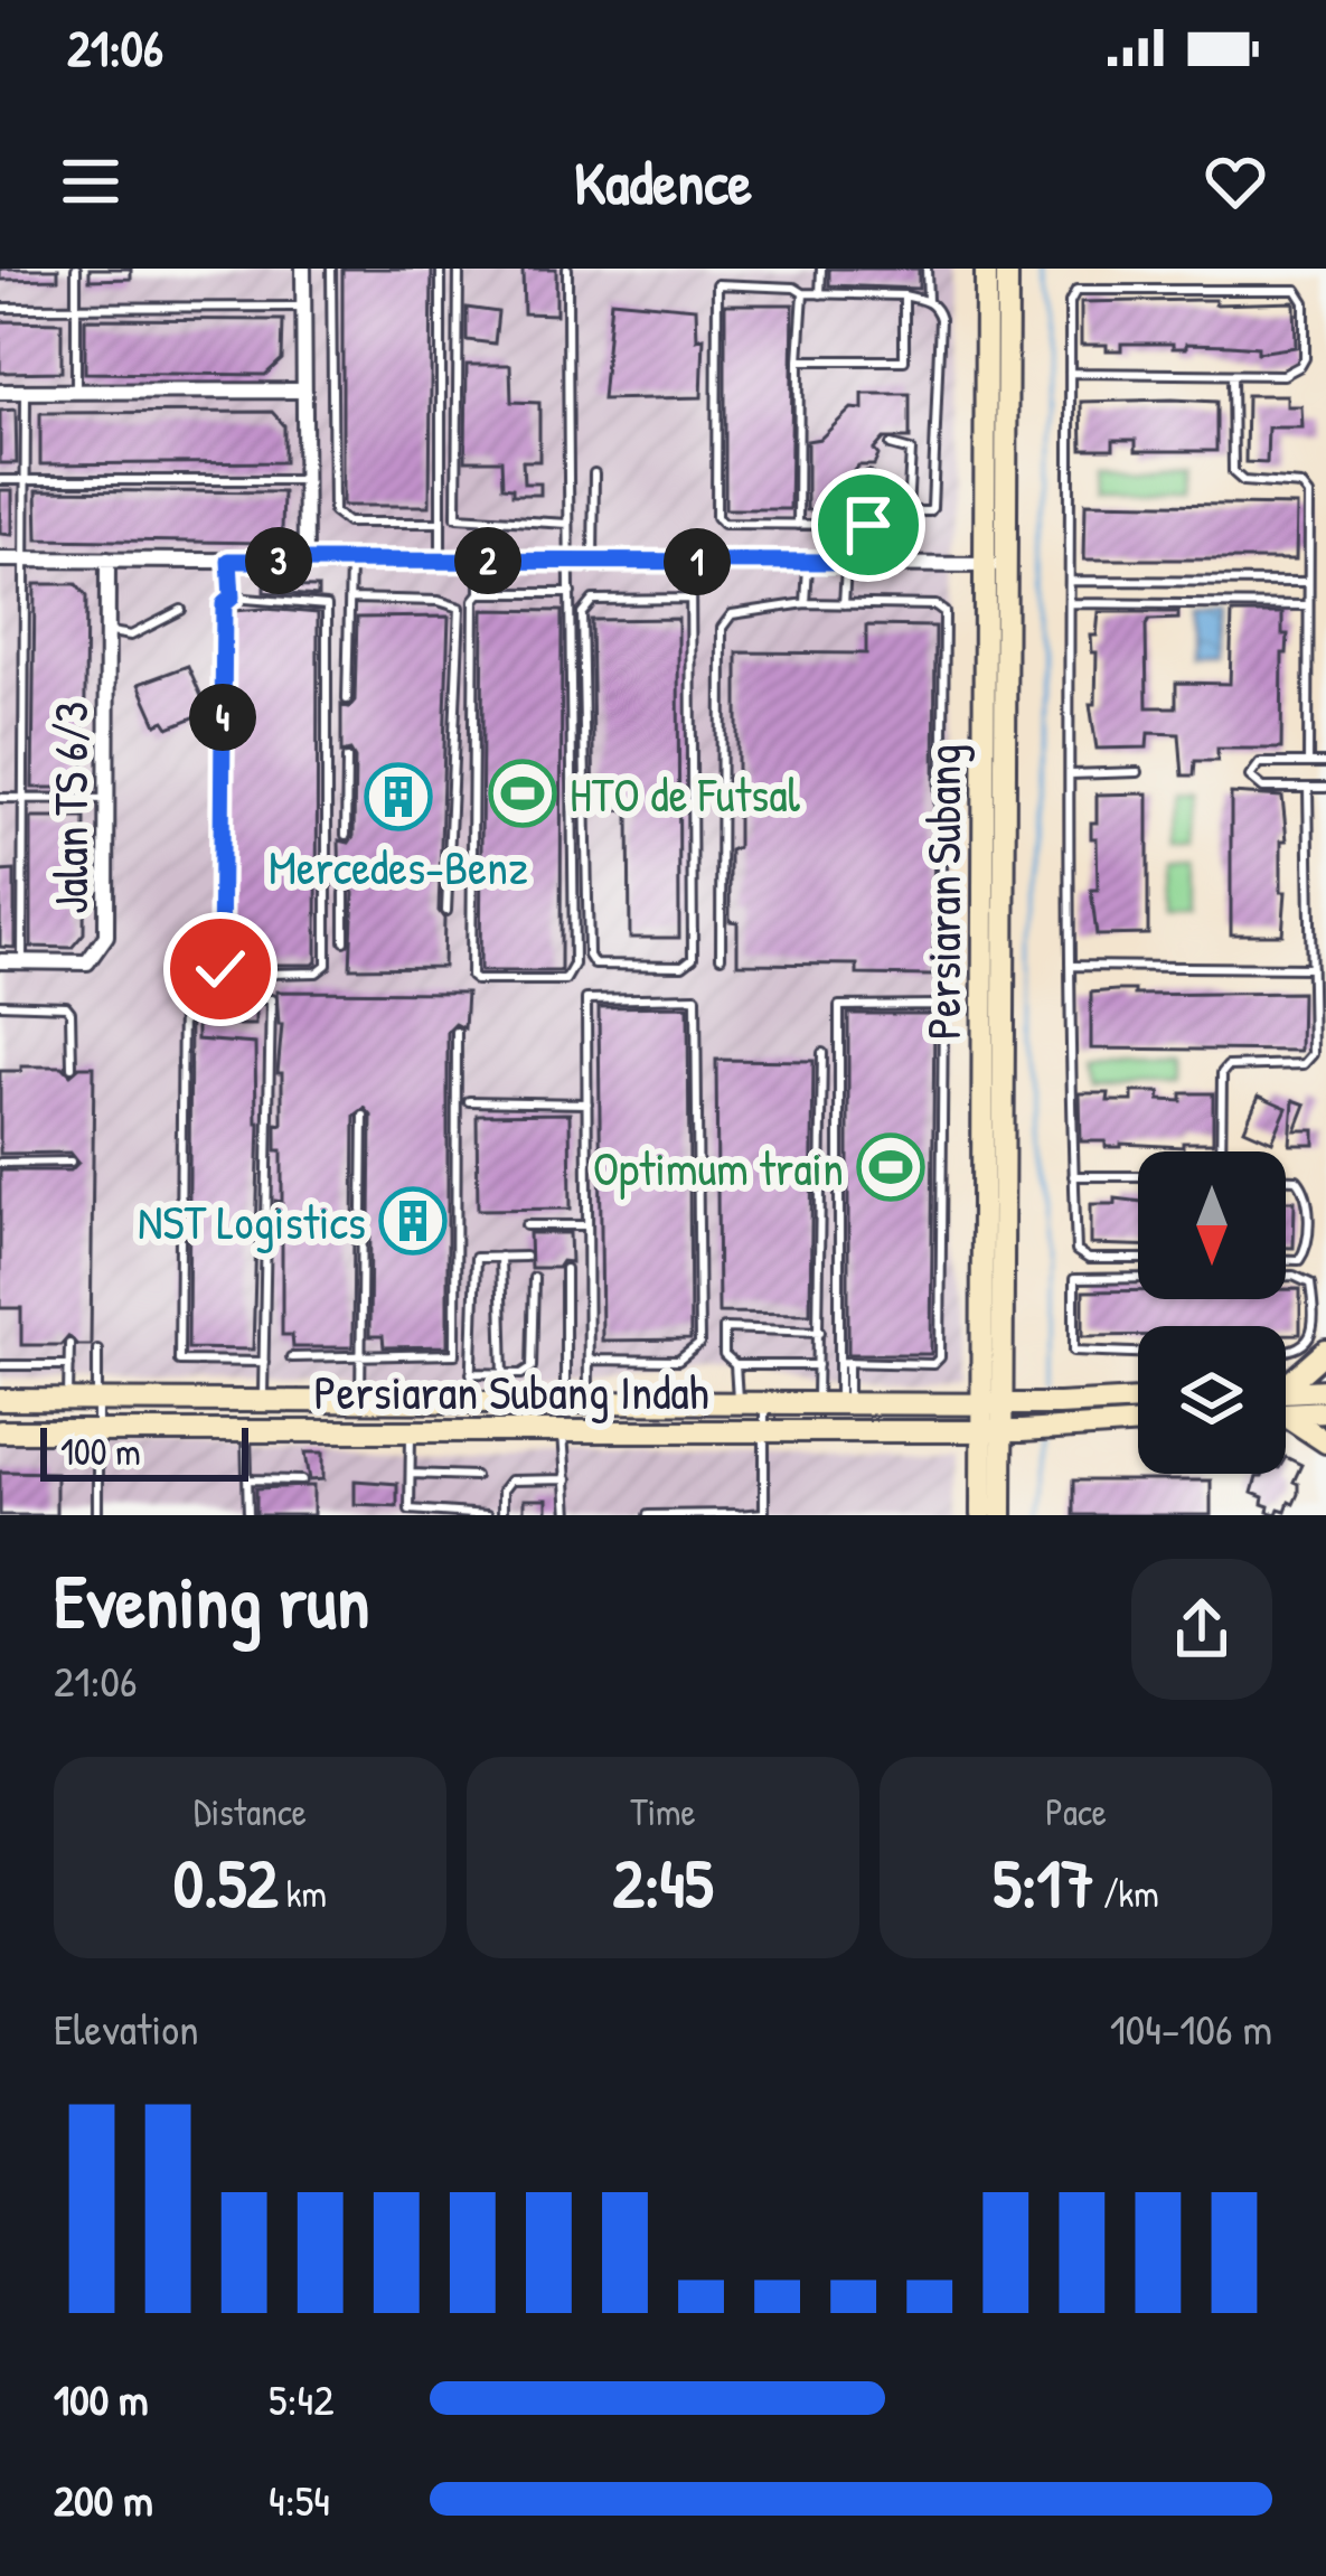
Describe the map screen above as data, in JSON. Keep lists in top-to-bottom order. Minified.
{"streets":{"main road":["Persiaran Subang","Persiaran Subang Indah"],"street":["Jalan TS 6/3"]},"crossings":[["Persiaran Subang","Persiaran Subang Indah"]],"places":{"sports":["HTO de Futsal","Optimum train"],"building":["Mercedes-Benz","NST Logistics"]},"scale_bar":"100 m","north":"bottom","page":{"status":"21:06","header":"Kadence","pins":["2","3","1","4"],"scale":"100 m","heading":["Evening run","21:06"],"stats":[["Distance","0.52 km"],["Time","2:45"],["Pace","5:17 /km"]],"chart":["Elevation","104–106 m"],"list":[{"name":"100 m","note":"5:42"},{"name":"200 m","note":"4:54"}]}}
